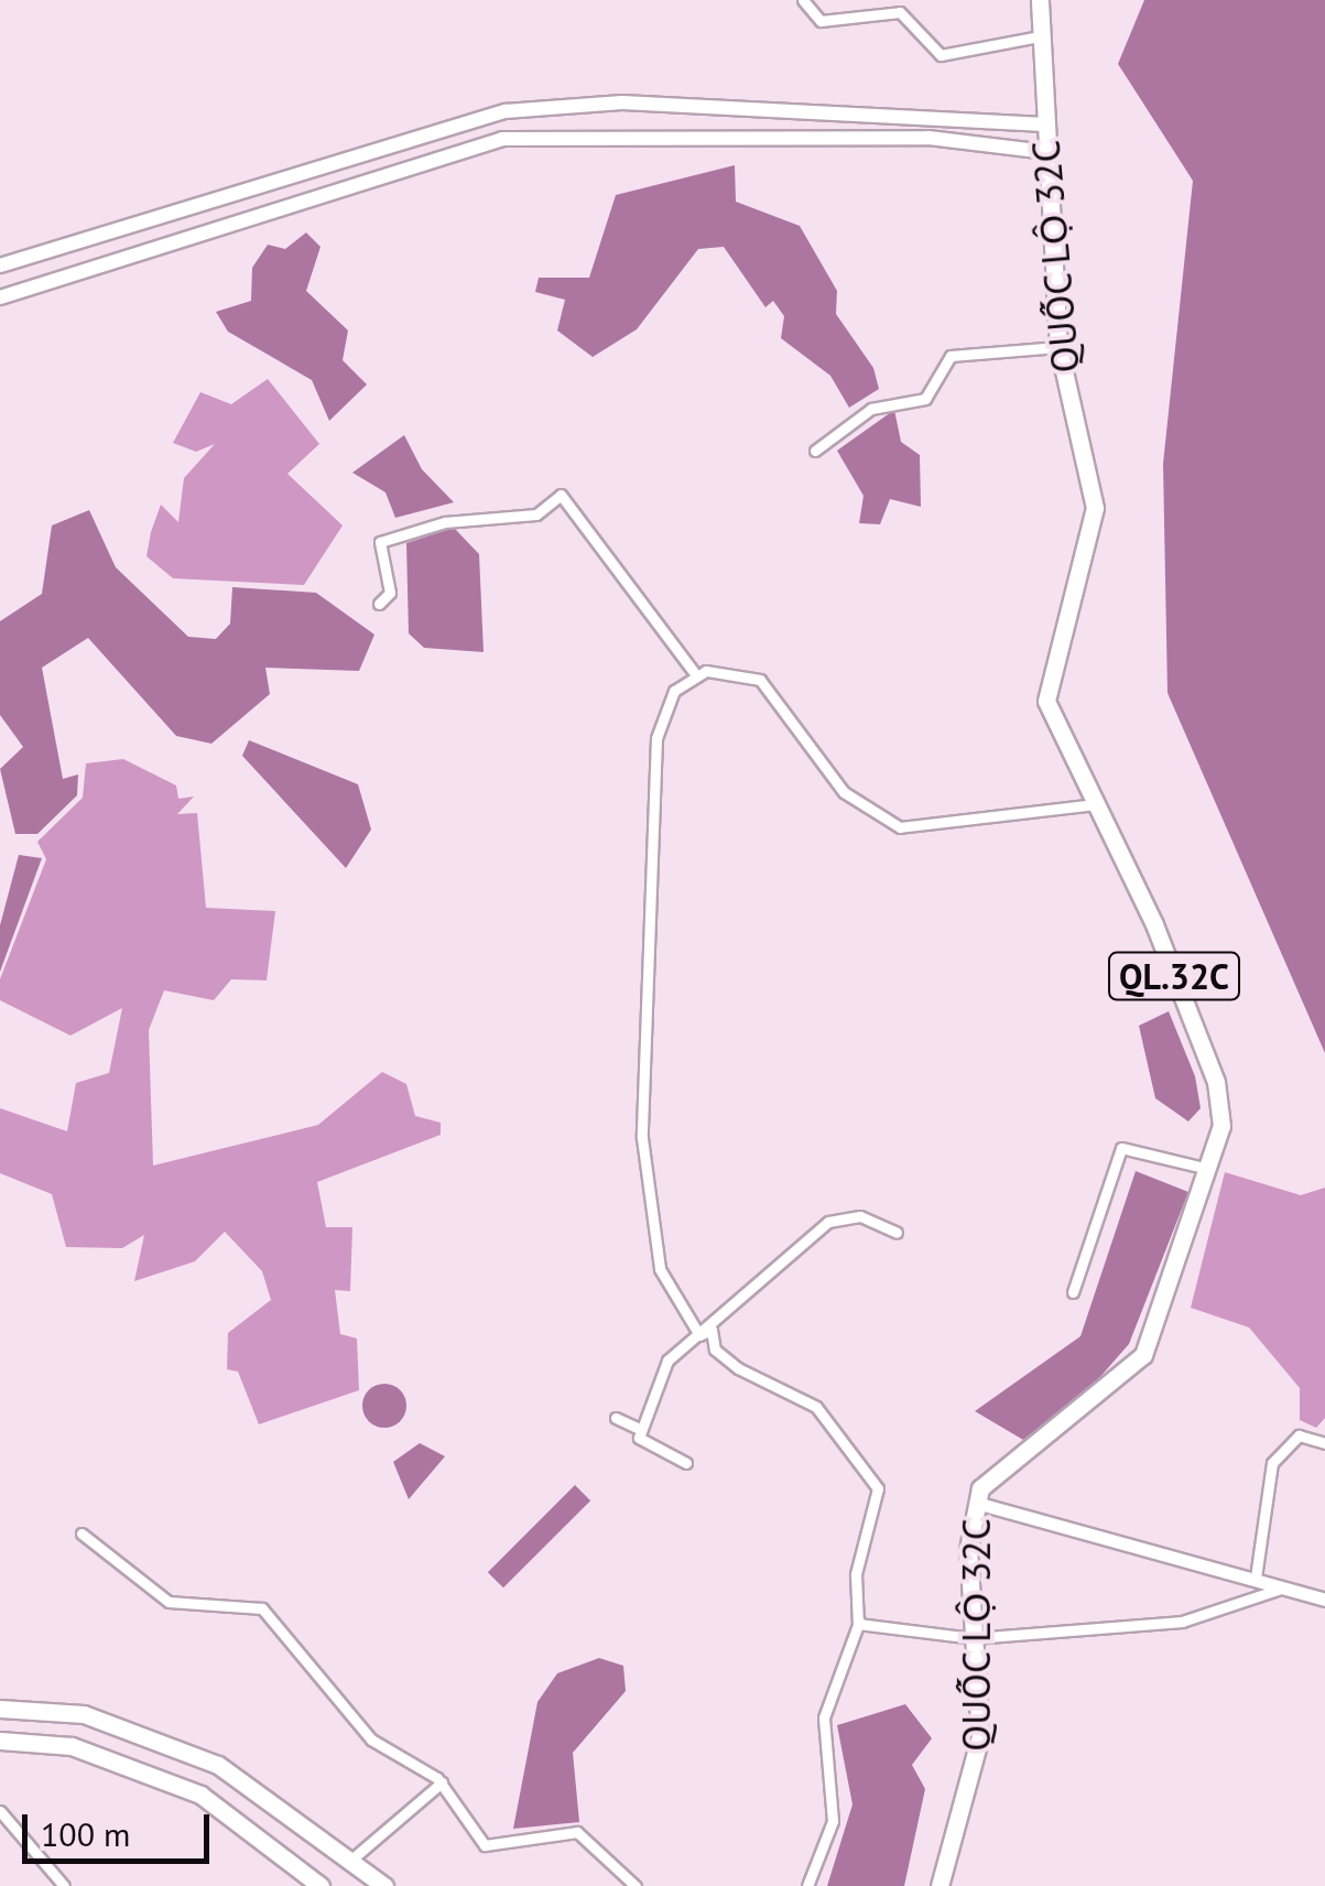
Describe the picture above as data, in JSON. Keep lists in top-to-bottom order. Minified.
{"streets":{"main road":["QUỐC LỘ 32C","QL.32C"]},"scale_bar":"100 m"}
